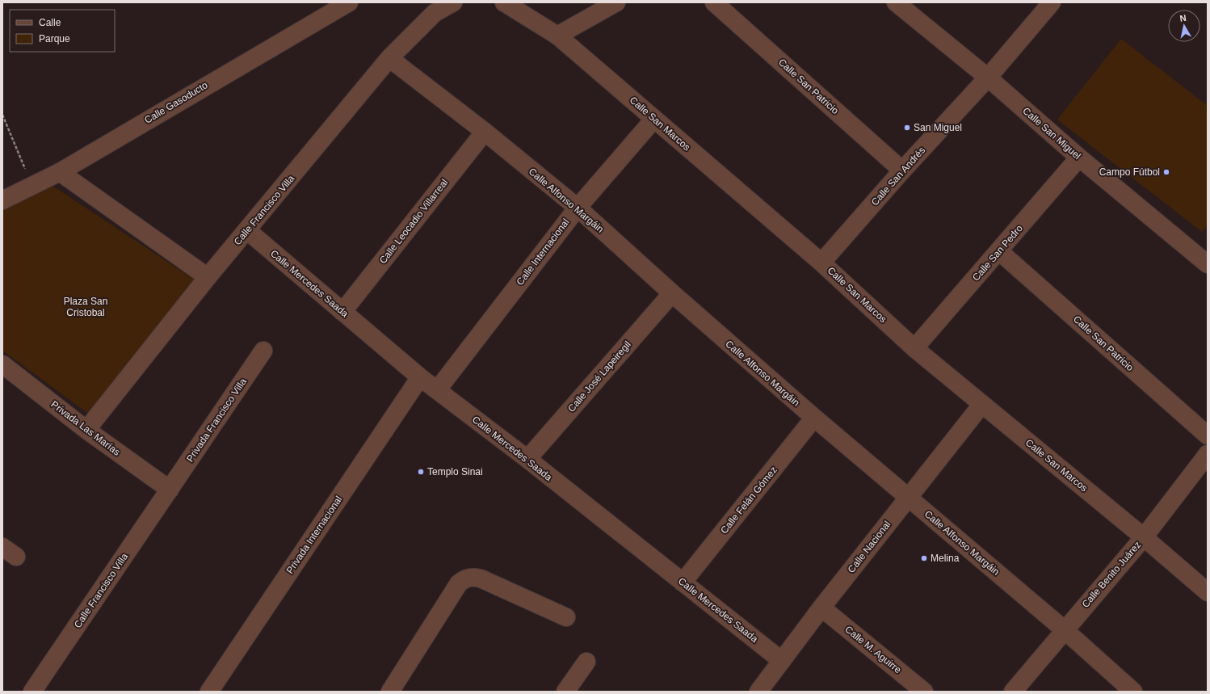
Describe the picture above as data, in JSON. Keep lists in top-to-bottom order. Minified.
{"streets":{"street":["Calle San Patricio","Calle Gasoducto","Calle San Marcos","Calle San Miguel","Calle San Andrés","Calle Alfonso Margáin","Calle Francisco Villa","Calle Leocadio Villarreal","Calle Internacional","Calle San Pedro","Calle Mercedes Saada","Calle José Lapeiregil","Privada Francisco Villa","Privada Las Marías","Calle Felán Gómez","Privada Internacional","Calle Nacional","Calle Benito Juárez","Calle M. Aguirre"]},"crossings":[["Calle San Patricio","Calle San Andrés"],["Calle San Patricio","Calle San Pedro"],["Calle San Marcos","Calle San Andrés"],["Calle San Marcos","Calle Internacional"],["Calle San Marcos","Calle San Pedro"],["Calle San Marcos","Calle Nacional"],["Calle San Marcos","Calle Benito Juárez"],["Calle San Miguel","Calle San Andrés"],["Calle San Miguel","Calle San Pedro"],["Calle Alfonso Margáin","Calle Francisco Villa"],["Calle Alfonso Margáin","Calle Leocadio Villarreal"],["Calle Alfonso Margáin","Calle Internacional"],["Calle Alfonso Margáin","Calle José Lapeiregil"],["Calle Alfonso Margáin","Calle Felán Gómez"],["Calle Alfonso Margáin","Calle Nacional"],["Calle Alfonso Margáin","Calle Benito Juárez"],["Calle Francisco Villa","Calle Mercedes Saada"],["Calle Francisco Villa","Privada Francisco Villa"],["Calle Francisco Villa","Privada Las Marías"],["Calle Leocadio Villarreal","Calle Mercedes Saada"],["Calle Internacional","Calle Mercedes Saada"],["Calle Mercedes Saada","Calle José Lapeiregil"],["Calle Mercedes Saada","Calle Felán Gómez"],["Calle Mercedes Saada","Privada Internacional"],["Calle Mercedes Saada","Calle Nacional"],["Privada Francisco Villa","Privada Las Marías"],["Calle Nacional","Calle M. Aguirre"]],"parks":["Plaza San Cristobal"],"places":["San Miguel","Campo Fútbol","Templo Sinai","Melina"],"legend":["Calle","Parque"],"north":"top"}
